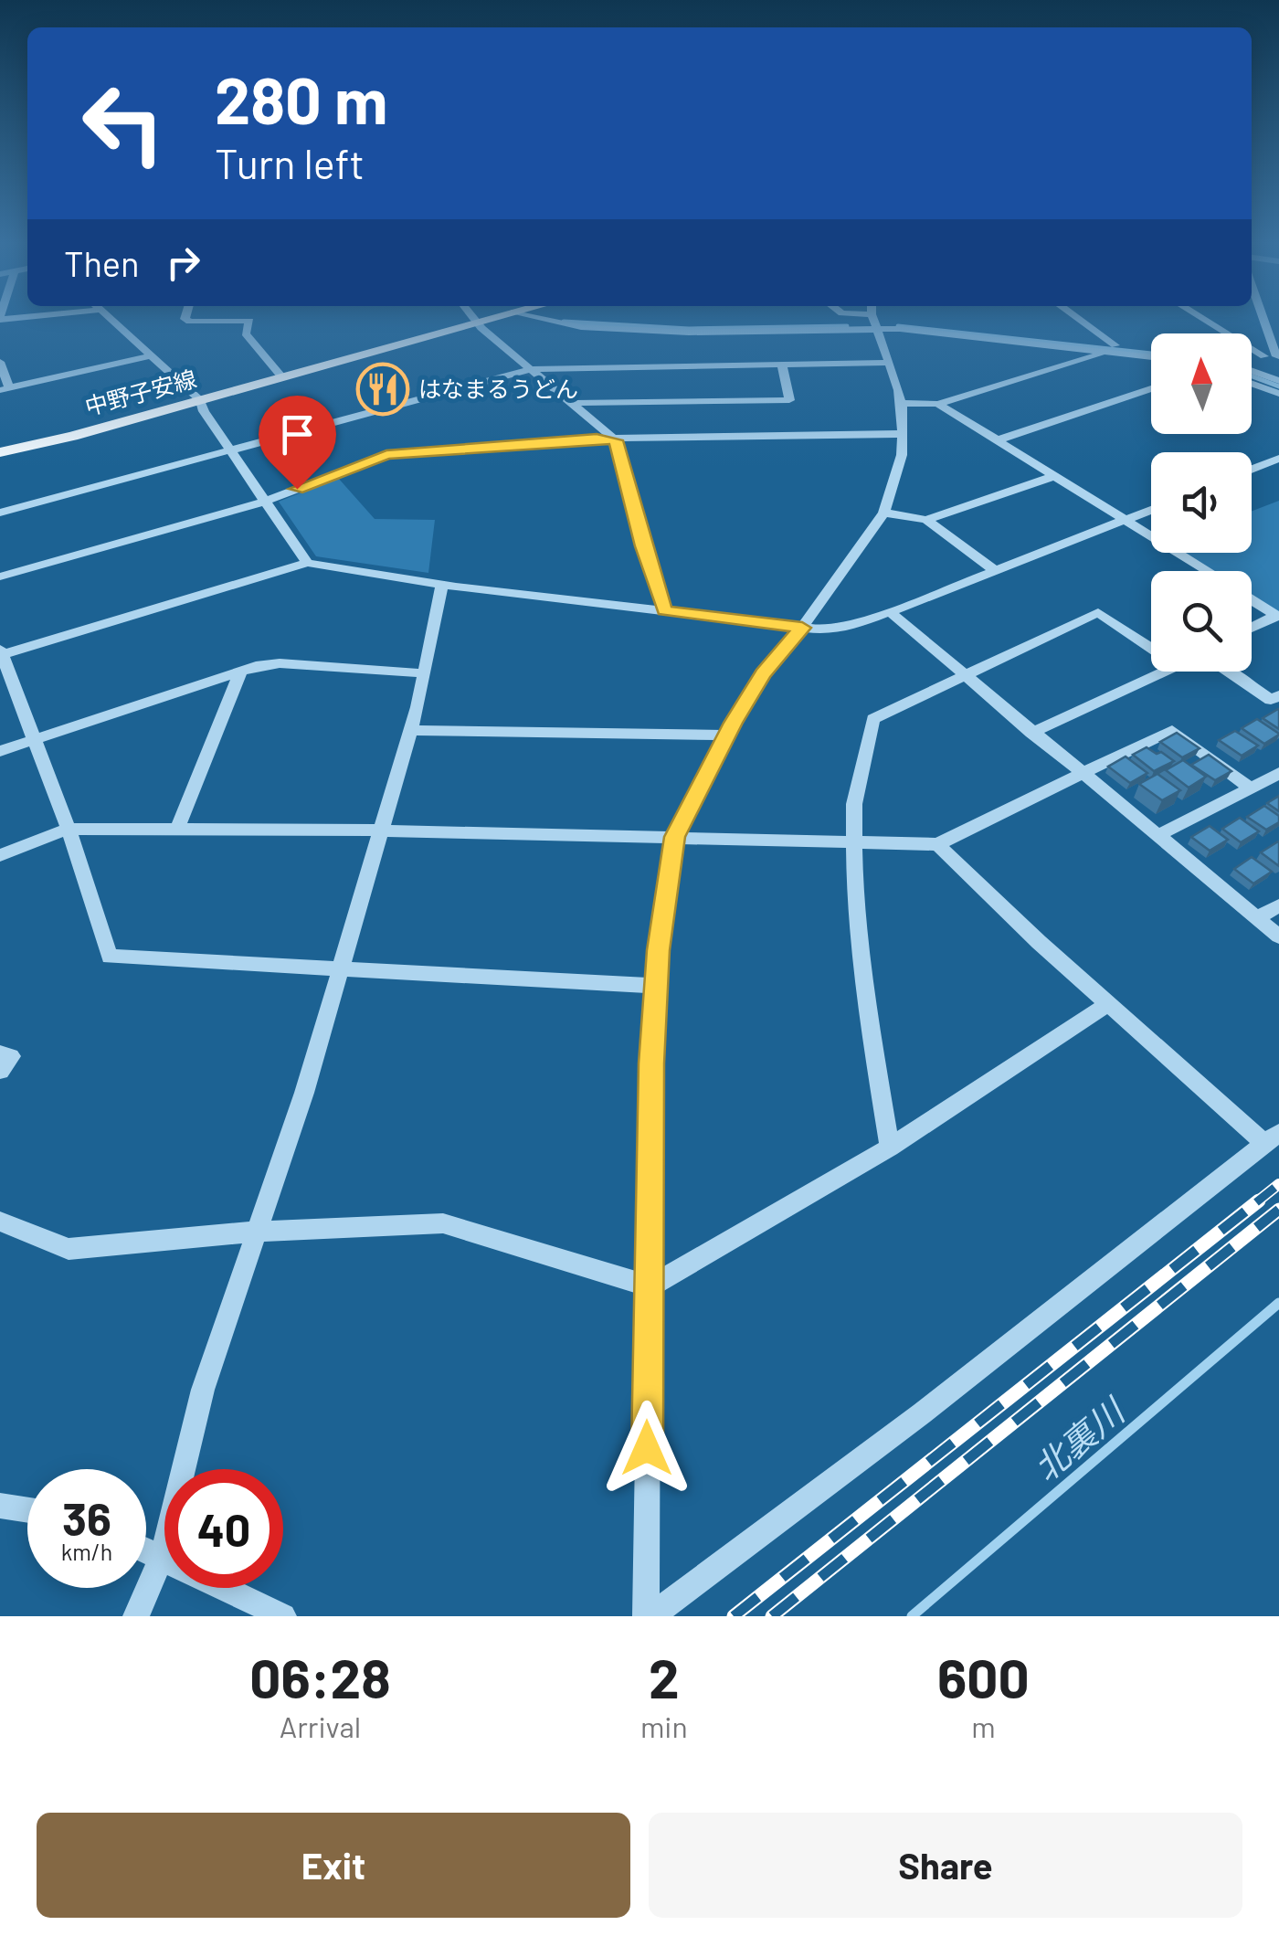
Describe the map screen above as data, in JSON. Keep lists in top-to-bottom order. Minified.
{"streets":{"main road":["中野子安線"]},"water":["北裏川"],"places":{"restaurant":["はなまるうどん"]},"north":"top","page":{"turn":["280 m","Turn left"],"then":"Then","speed":"36 km/h","limit":"40","eta":["06:28","Arrival","2","min","600","m"],"buttons":["Exit","Share"]}}
